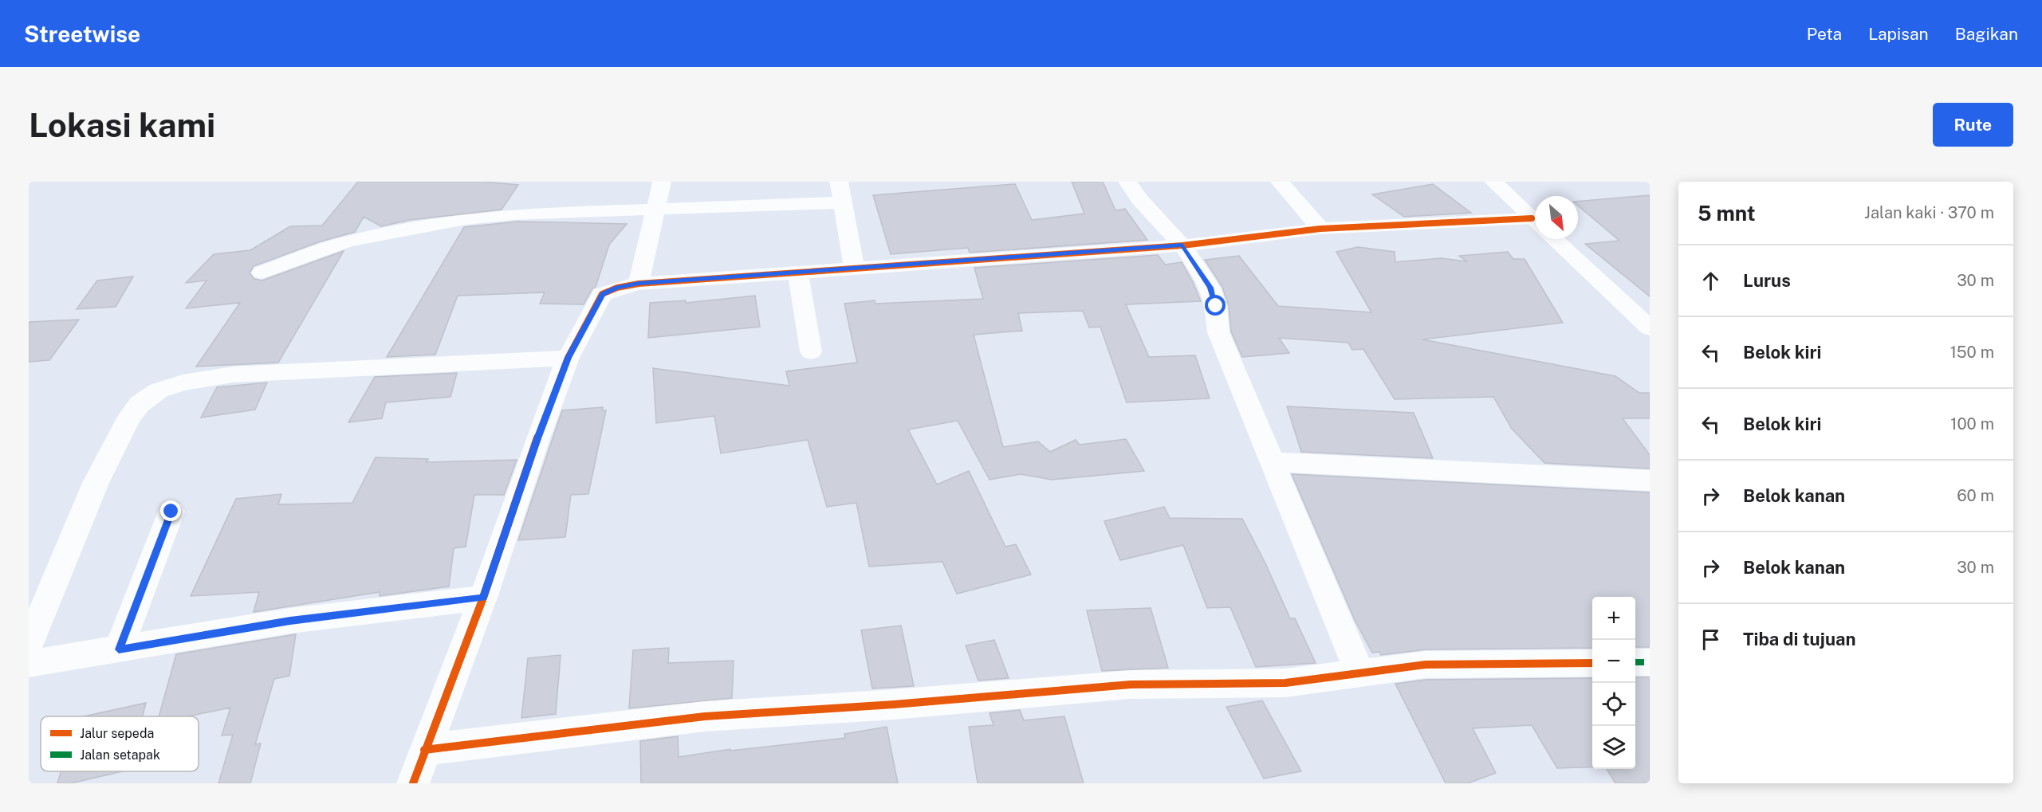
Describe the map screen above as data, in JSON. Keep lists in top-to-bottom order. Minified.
{"legend":["Jalur sepeda","Jalan setapak"],"north":"bottom right","page":{"header":"Streetwise","nav":["Peta","Lapisan","Bagikan"],"buttons":"Rute","title":"Lokasi kami","heading":["5 mnt","Jalan kaki · 370 m"],"list":[["Lurus","30 m"],["Belok kiri","150 m"],["Belok kiri","100 m"],["Belok kanan","60 m"],["Belok kanan","30 m"],"Tiba di tujuan"],"map_buttons":["+","−"]}}
